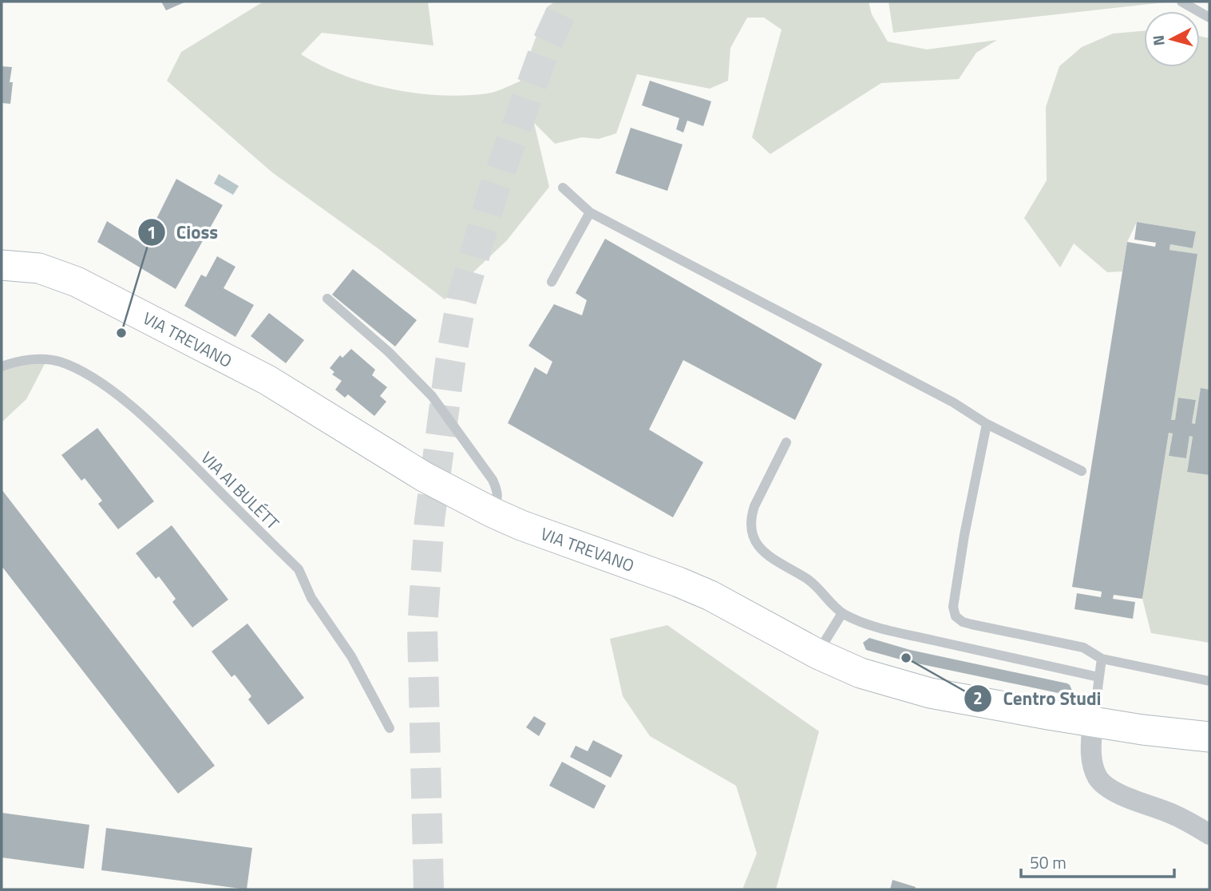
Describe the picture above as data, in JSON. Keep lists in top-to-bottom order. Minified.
{"streets":{"main road":["VIA TREVANO"],"lane":["VIA AI BULÉTT"]},"places":["Cioss","Centro Studi"],"scale_bar":"50 m","north":"left"}
